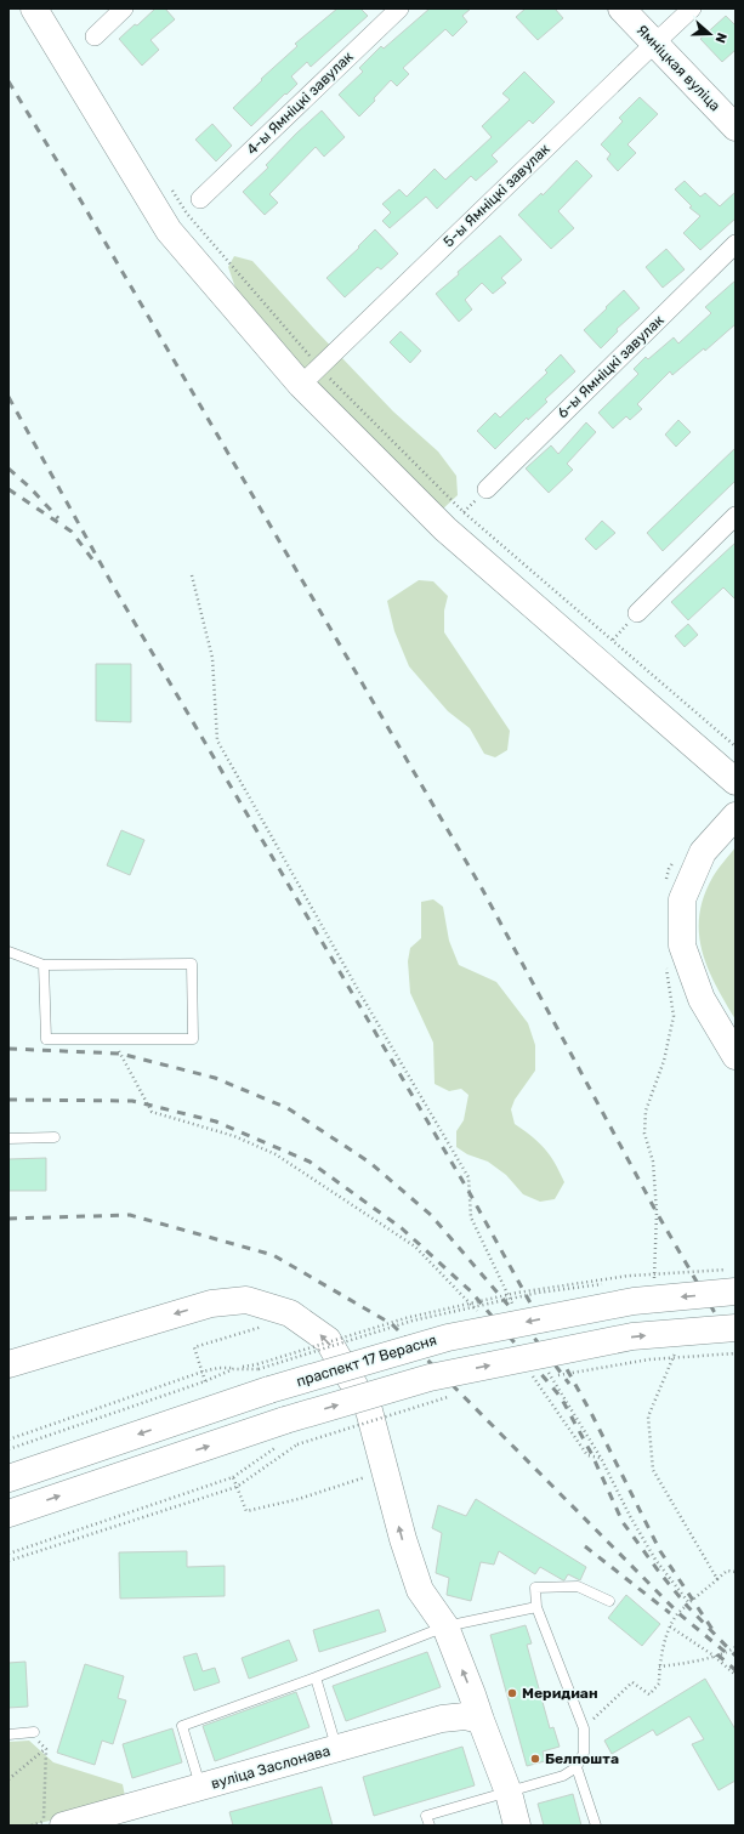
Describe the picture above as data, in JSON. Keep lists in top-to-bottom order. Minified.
{"streets":{"main road":["Ямніцкая вуліца","праспект 17 Верасня","вуліца Заслонава"],"street":["4-ы Ямніцкі завулак","5-ы Ямніцкі завулак","6-ы Ямніцкі завулак"]},"crossings":[["Ямніцкая вуліца","5-ы Ямніцкі завулак"]],"places":["Меридиан","Белпошта"],"north":"right"}
